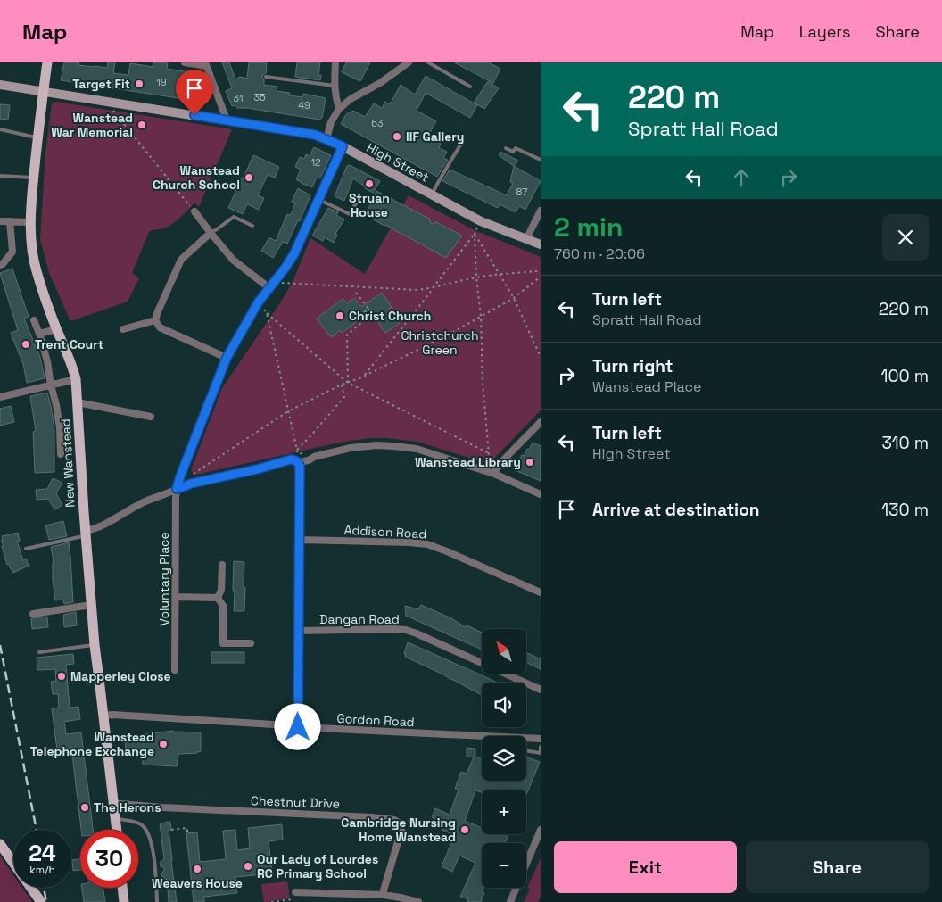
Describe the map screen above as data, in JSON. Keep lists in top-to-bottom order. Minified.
{"streets":{"main road":["New Wanstead"],"street":["High Street","Addison Road","Voluntary Place","Dangan Road","Gordon Road","Chestnut Drive"]},"crossings":[["High Street","New Wanstead"],["High Street","Voluntary Place"],["New Wanstead","Gordon Road"],["New Wanstead","Chestnut Drive"]],"parks":["Christchurch Green"],"places":["Target Fit","Wanstead War Memorial","IIF Gallery","Wanstead Church School","Struan House","Christ Church","Trent Court","Wanstead Library","Mapperley Close","Wanstead Telephone Exchange","The Herons","Cambridge Nursing Home Wanstead","Our Lady of Lourdes RC Primary School","Weavers House"],"house_numbers":["19","35","31","49","63","12","87"],"north":"top left","page":{"header":"Map","nav":["Map","Layers","Share"],"turn":["220 m","Spratt Hall Road"],"heading":["2 min","760 m · 20:06"],"list":[{"name":"Turn left","note":"Spratt Hall Road","value":"220 m"},{"name":"Turn right","note":"Wanstead Place","value":"100 m"},{"name":"Turn left","note":"High Street","value":"310 m"},{"name":"Arrive at destination","value":"130 m"}],"map_buttons":["+","−"],"speed":"24 km/h","limit":"30","buttons":["Exit","Share"]}}
